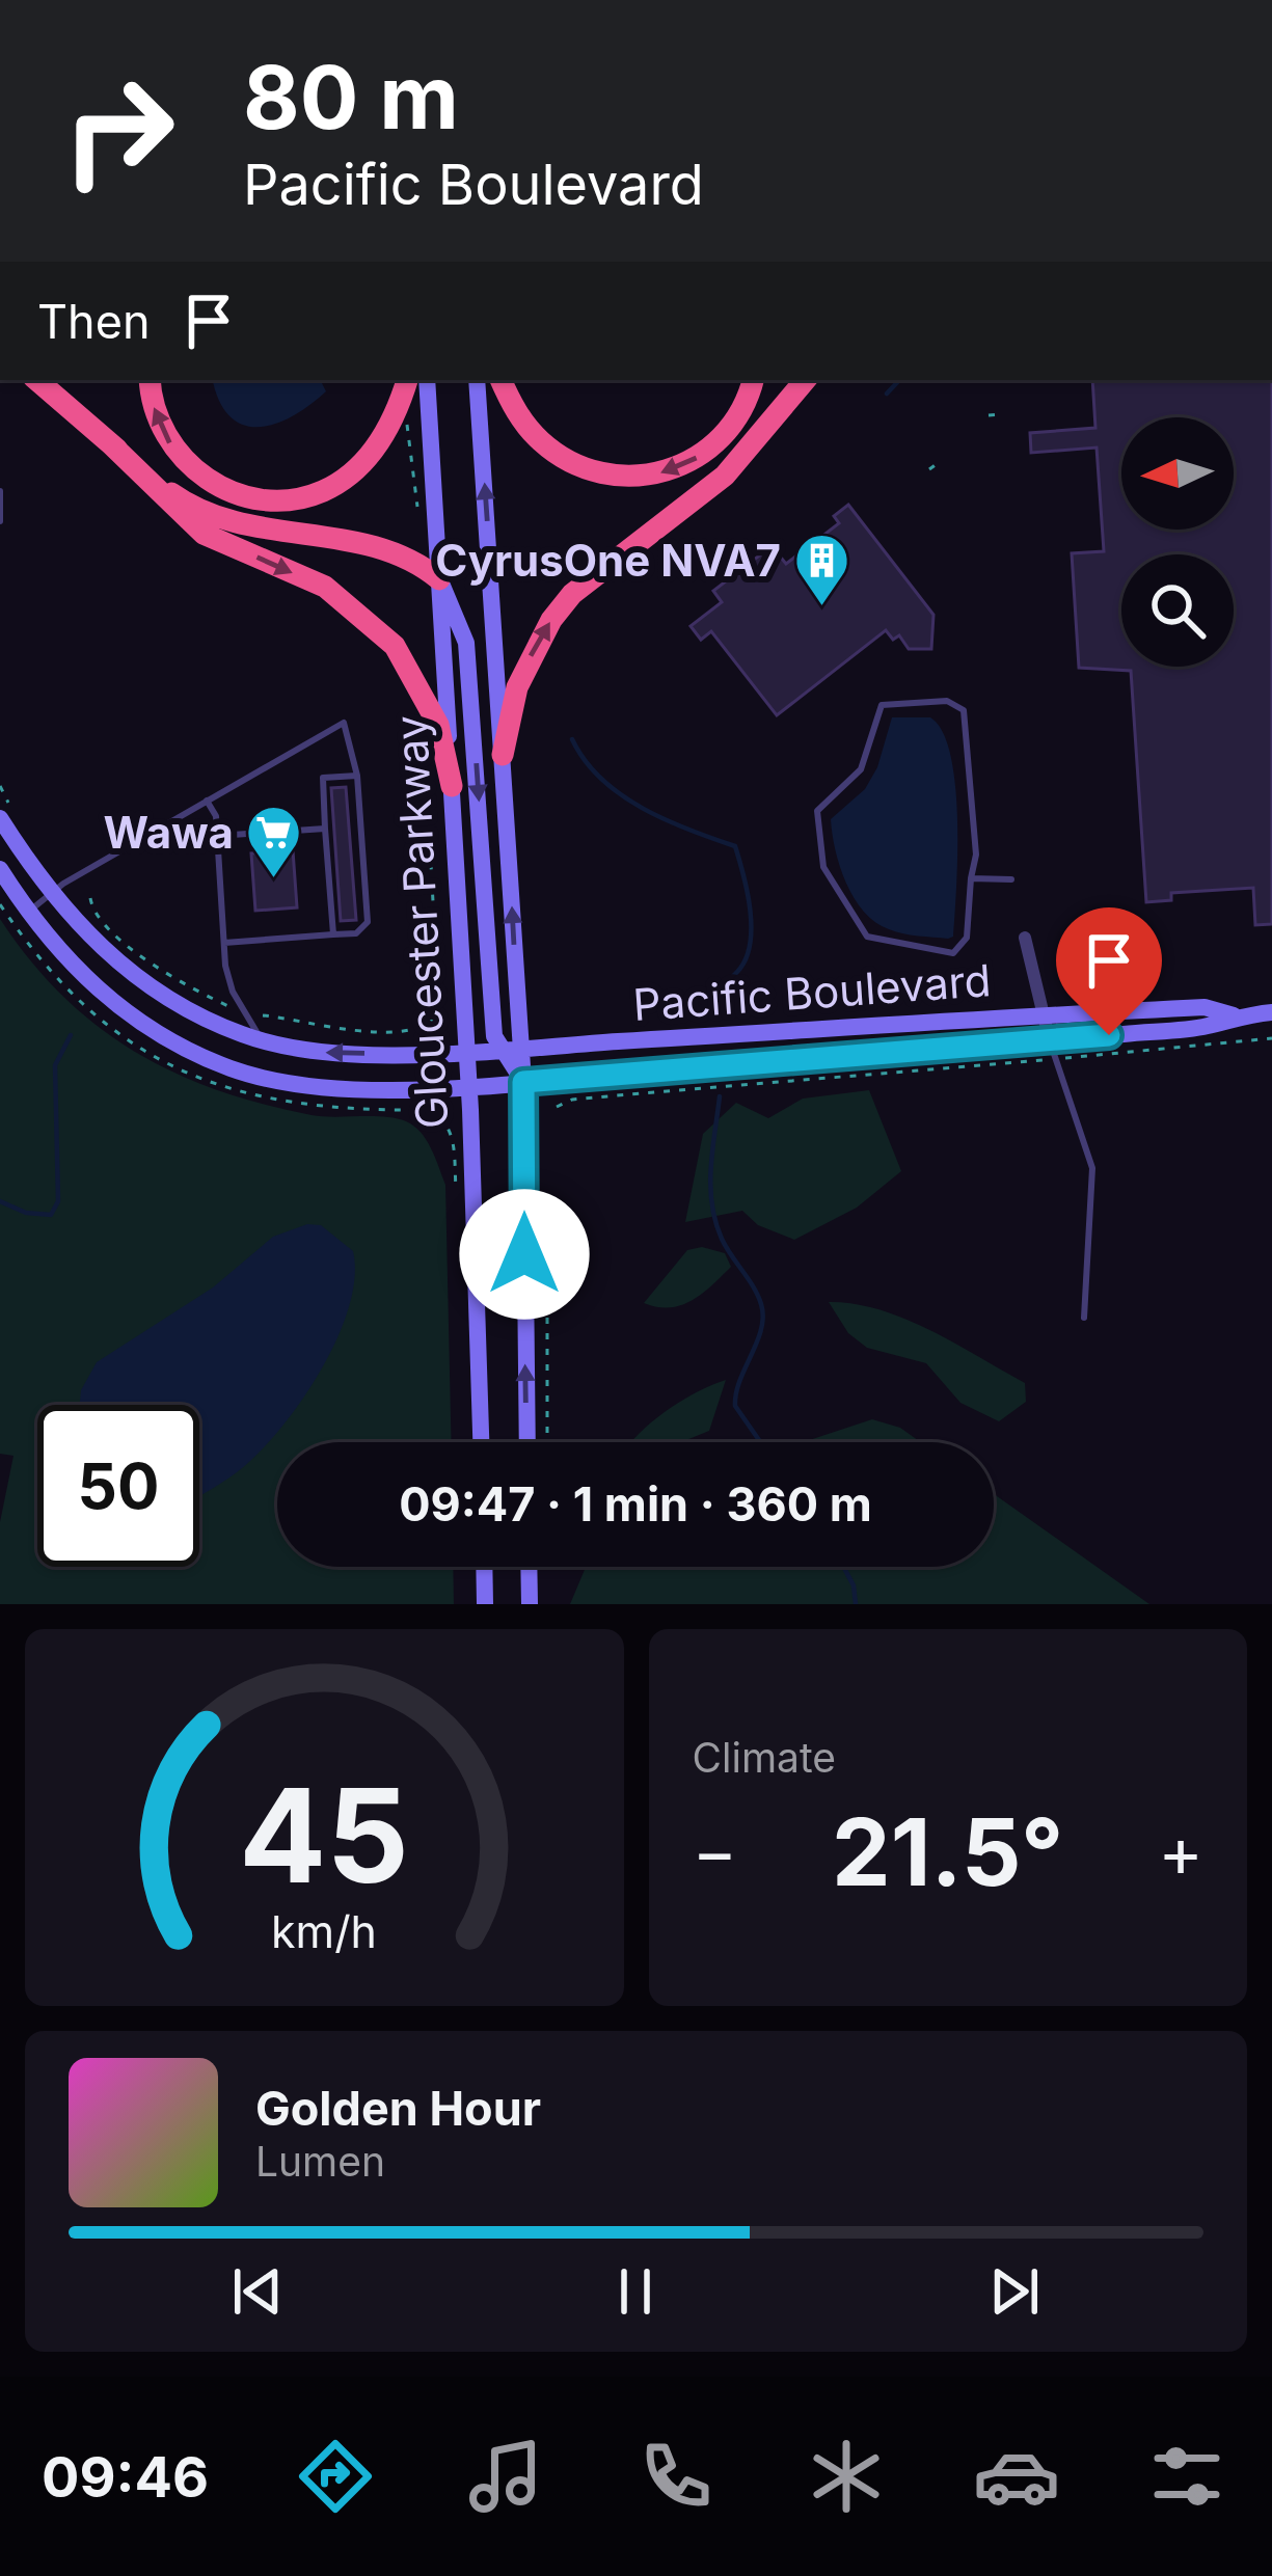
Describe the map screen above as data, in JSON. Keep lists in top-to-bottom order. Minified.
{"streets":{"main road":["Gloucester Parkway","Pacific Boulevard"]},"crossings":[["Gloucester Parkway","Pacific Boulevard"]],"places":{"building":["CyrusOne NVA7"],"supermarket":["Wawa"]},"north":"left","page":{"turn":["80 m","Pacific Boulevard"],"then":"Then","limit":"50","trip":"09:47 · 1 min · 360 m","tile":"Climate","heat":["−","21.5°","+"],"song":["Golden Hour","Lumen"],"tabs":"09:46","gauge":["45","km/h"]}}
